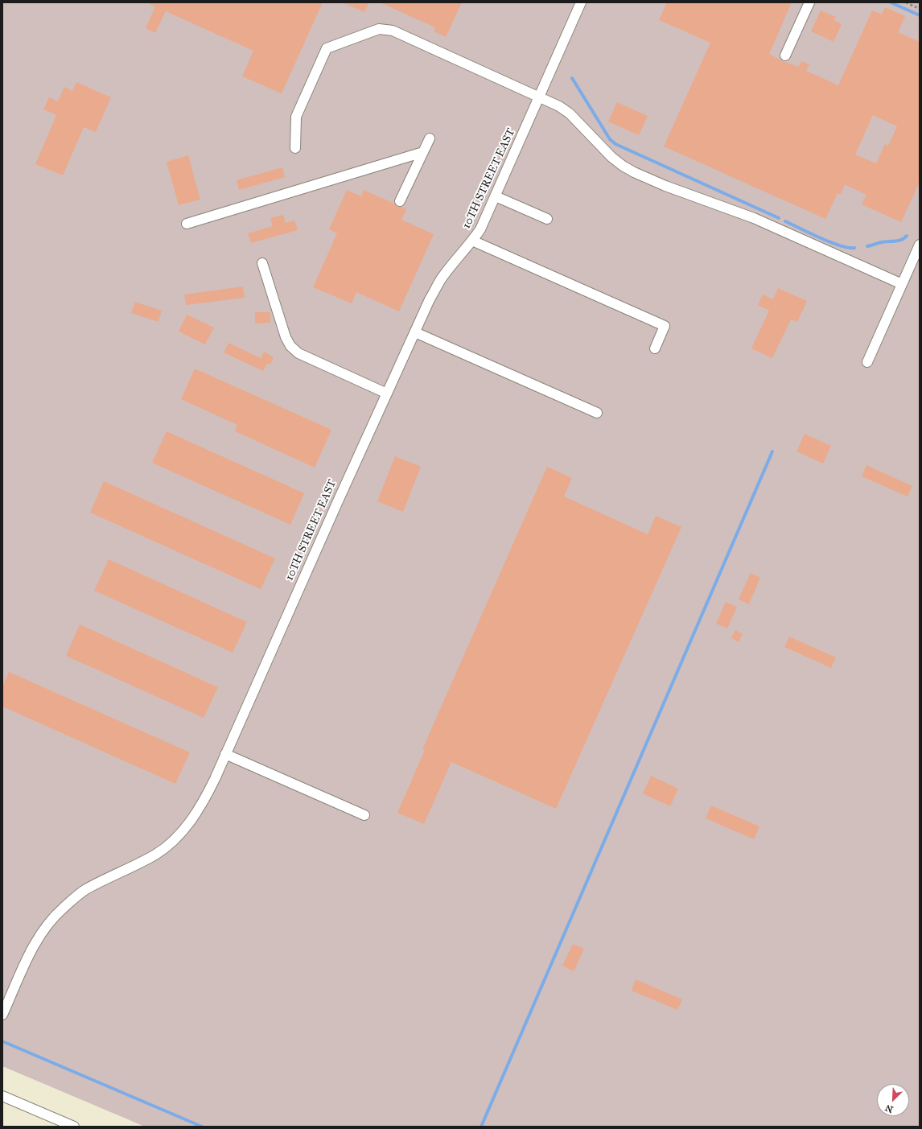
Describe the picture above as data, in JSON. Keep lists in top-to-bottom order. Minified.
{"streets":{"street":["10TH STREET EAST"]},"north":"bottom left"}
